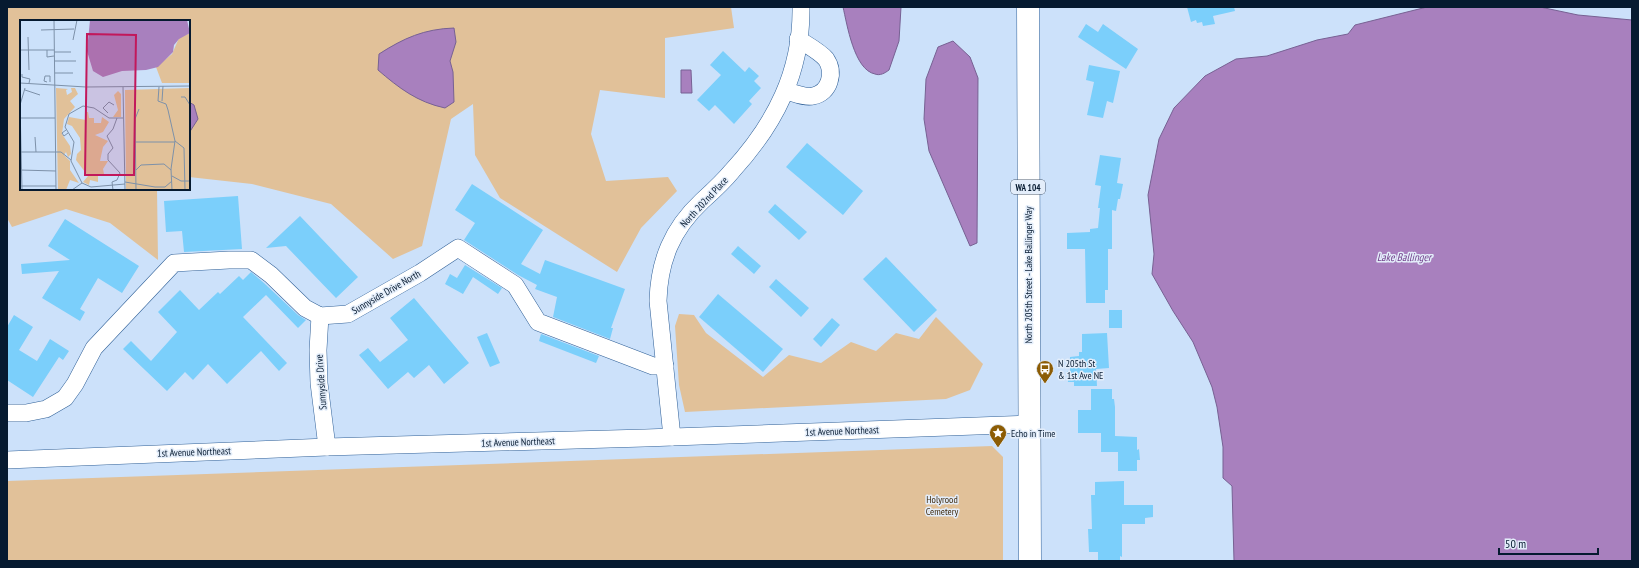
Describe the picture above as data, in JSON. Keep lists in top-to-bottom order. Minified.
{"streets":{"main road":["WA 104","North 205th Street - Lake Ballinger Way"],"street":["North 202nd Place","Sunnyside Drive North","Sunnyside Drive","1st Avenue Northeast"]},"crossings":[["WA 104","North 205th Street - Lake Ballinger Way"],["WA 104","1st Avenue Northeast"],["North 202nd Place","Sunnyside Drive North"],["North 202nd Place","1st Avenue Northeast"],["North 205th Street - Lake Ballinger Way","1st Avenue Northeast"],["Sunnyside Drive North","Sunnyside Drive"],["Sunnyside Drive","1st Avenue Northeast"]],"water":["Lake Ballinger"],"parks":["Holyrood Cemetery"],"places":{"bus stop":["N 205th St & 1st Ave NE"],"place":["Echo in Time"]},"scale_bar":"50 m"}
